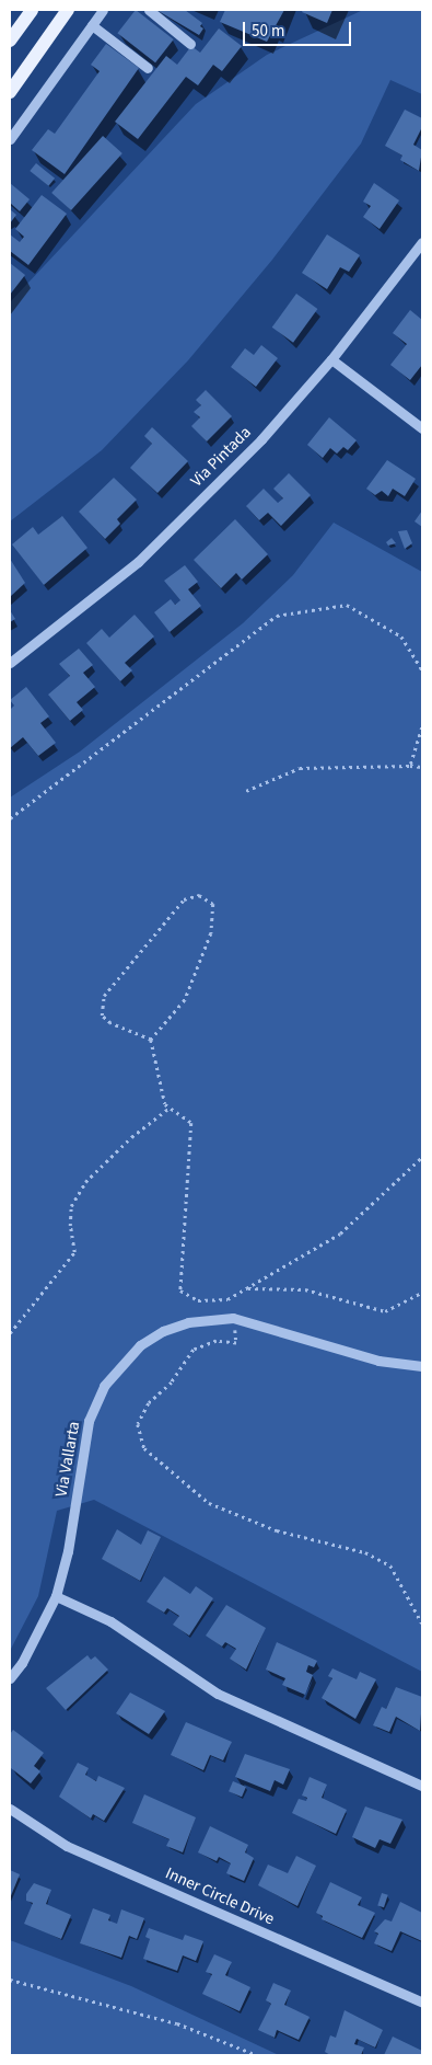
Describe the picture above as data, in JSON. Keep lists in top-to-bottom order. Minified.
{"streets":{"street":["Via Pintada","Via Vallarta","Inner Circle Drive"]},"scale_bar":"50 m"}
